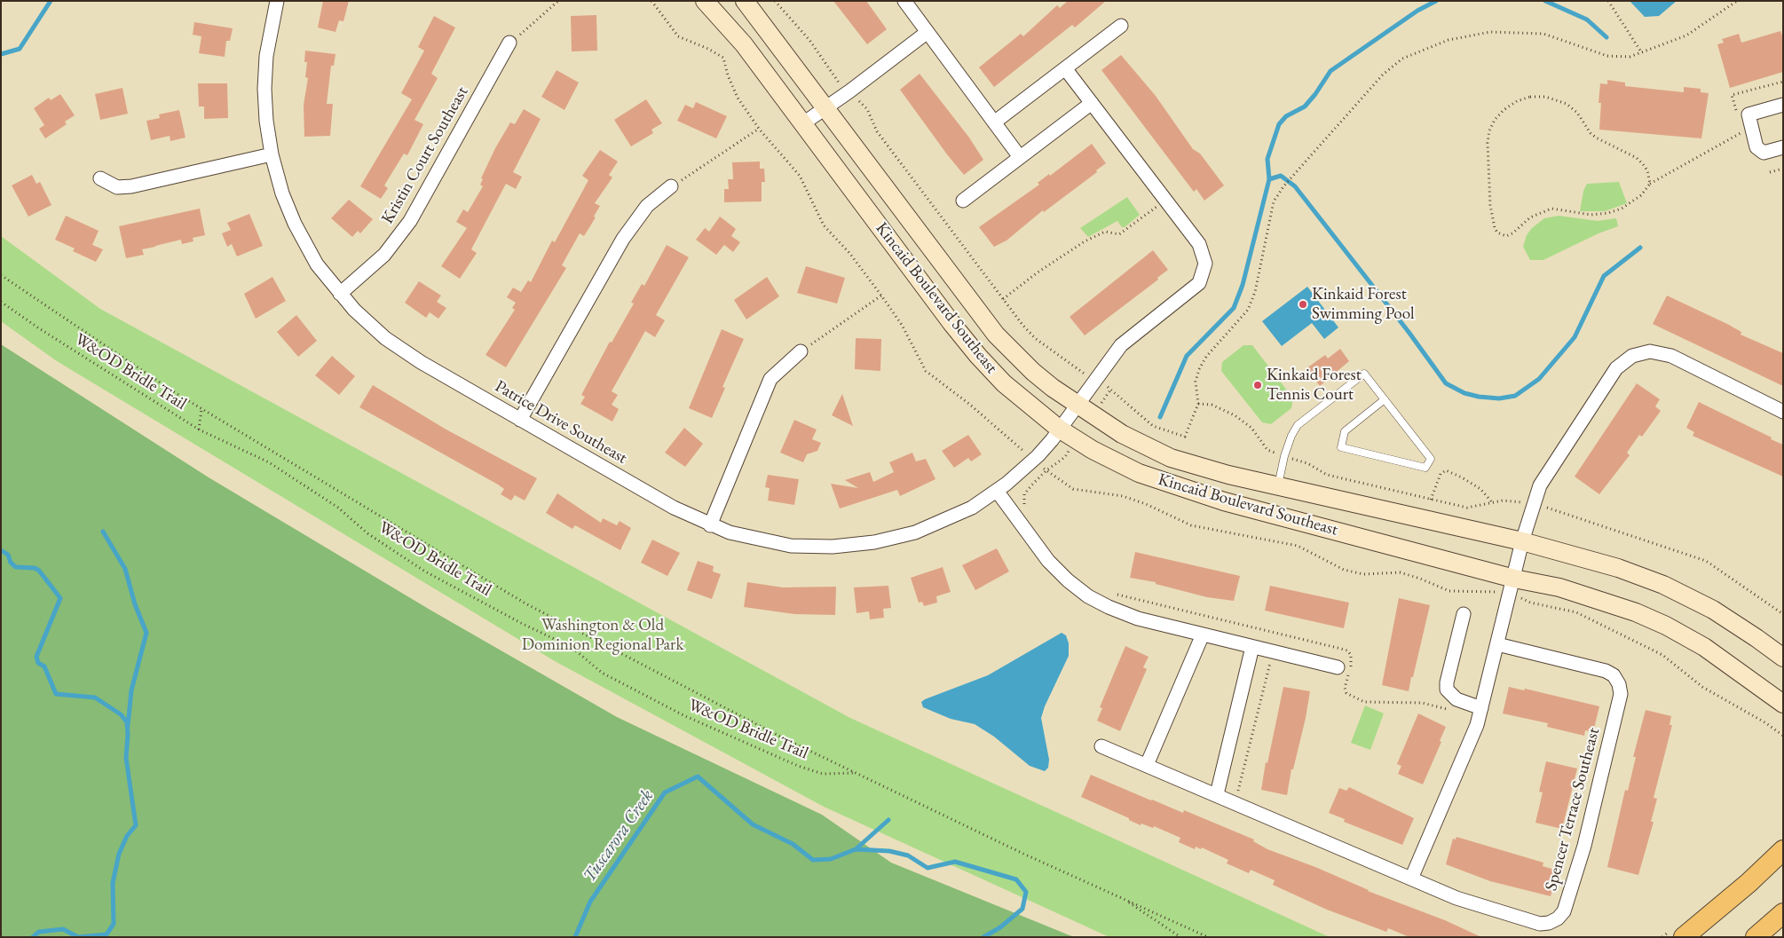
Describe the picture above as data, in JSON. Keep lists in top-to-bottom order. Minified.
{"streets":{"street":["Kristin Court Southeast","Kincaid Boulevard Southeast","Patrice Drive Southeast","Spencer Terrace Southeast"],"path":["W&OD Bridle Trail"]},"crossings":[["Kristin Court Southeast","Patrice Drive Southeast"],["Kincaid Boulevard Southeast","Patrice Drive Southeast"]],"water":["Tuscarora Creek"],"parks":["Washington & Old Dominion Regional Park"],"places":["Kinkaid Forest Swimming Pool","Kinkaid Forest Tennis Court"]}
